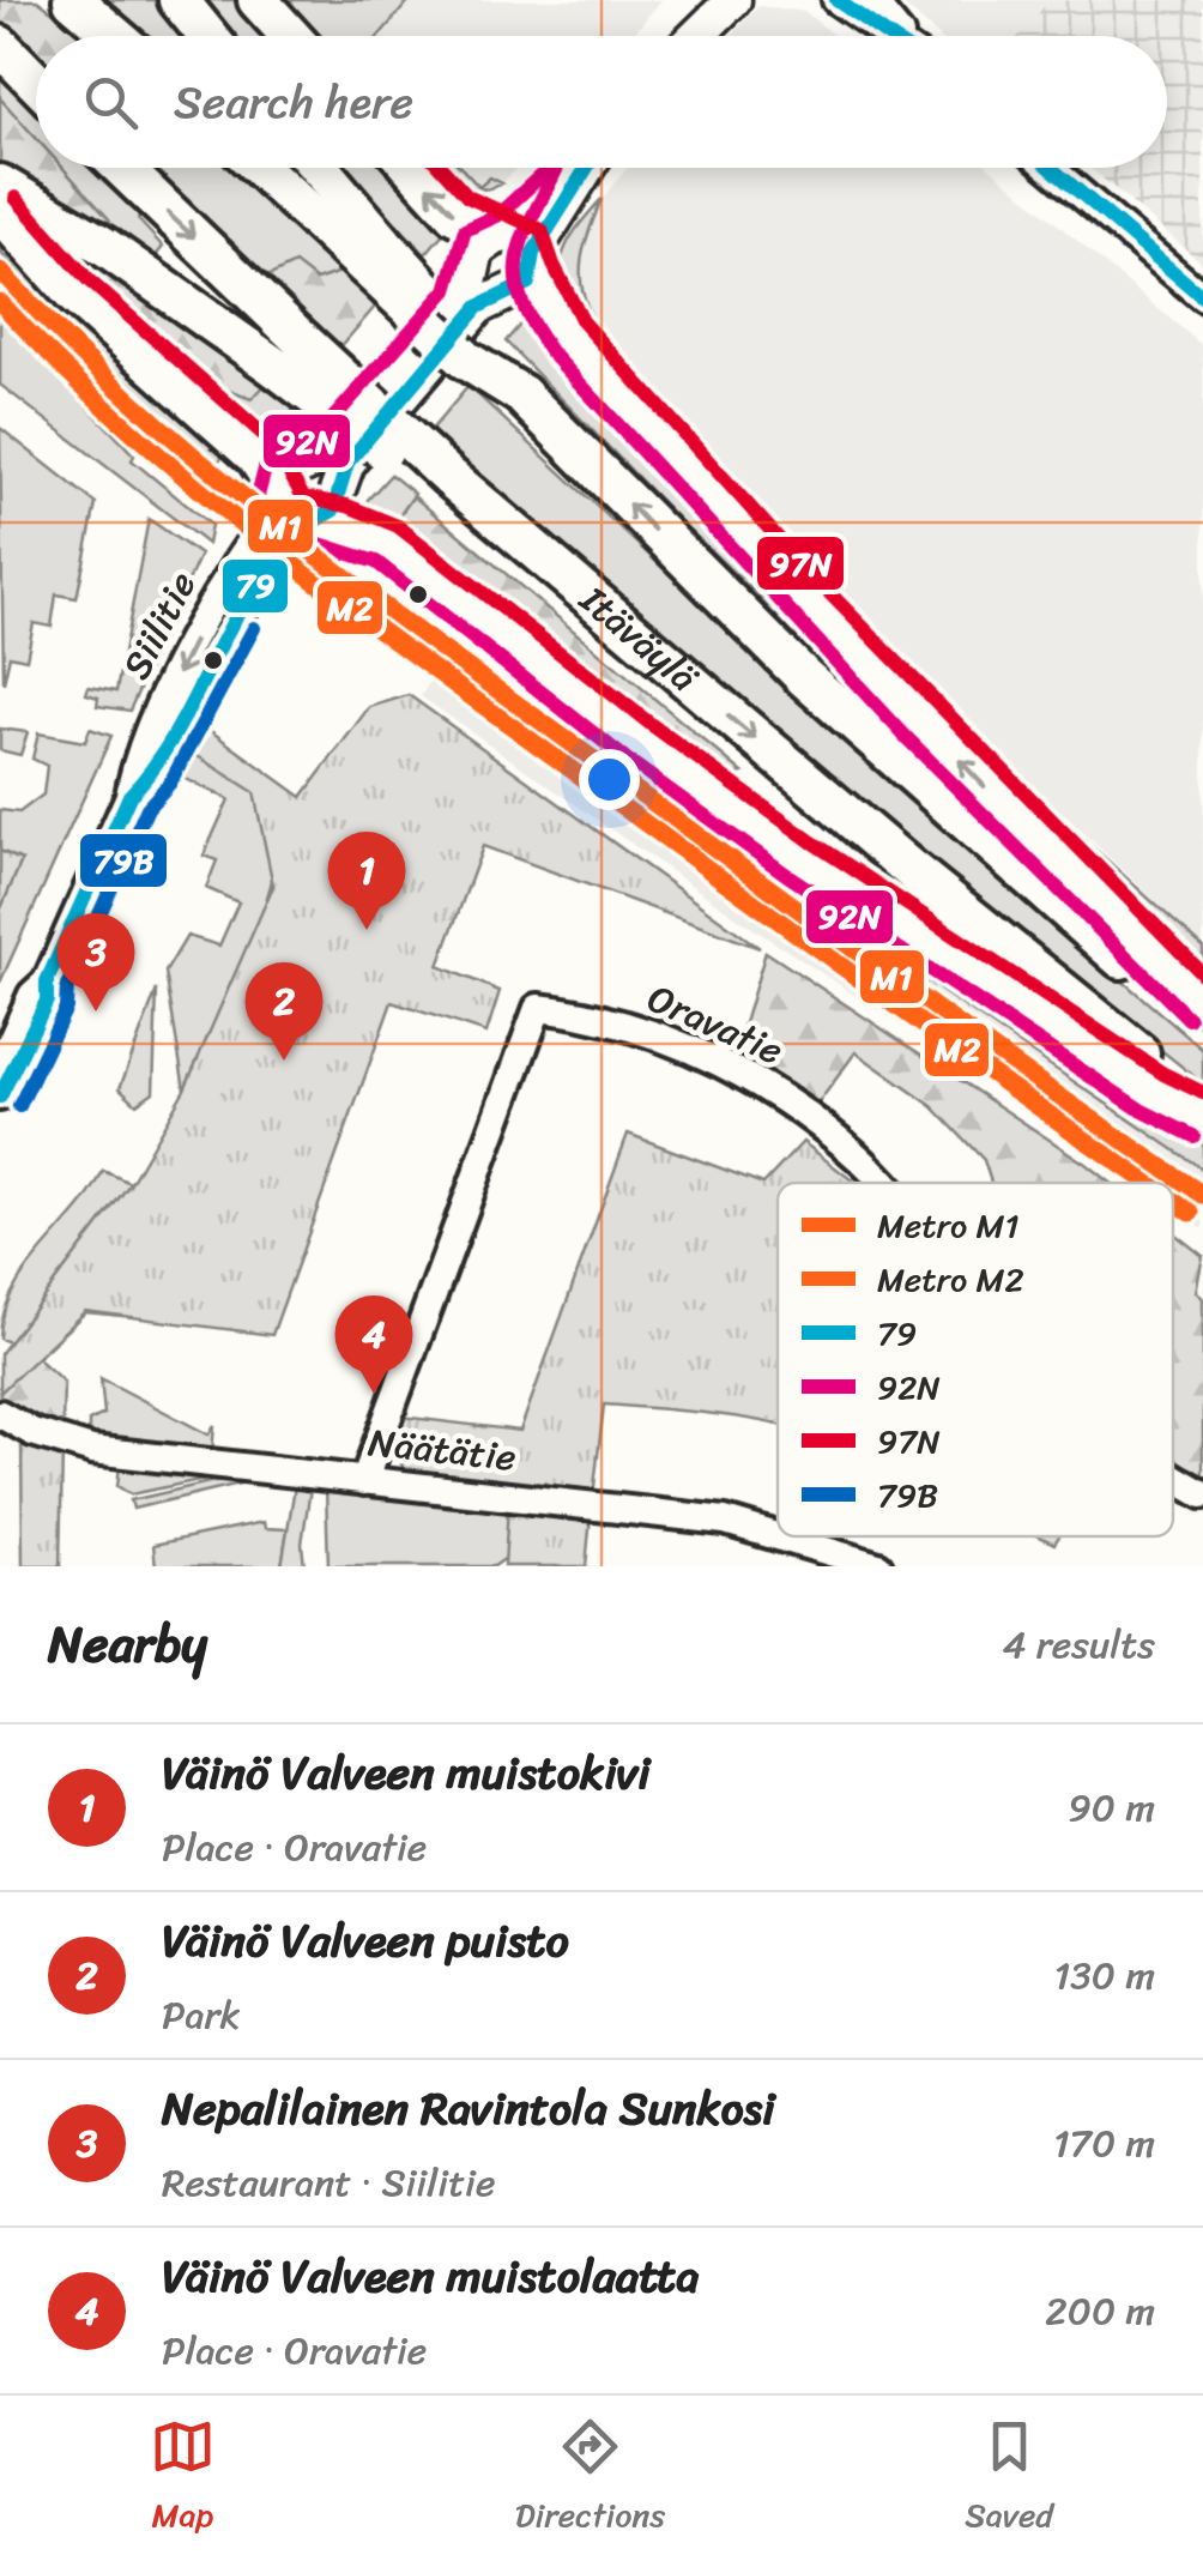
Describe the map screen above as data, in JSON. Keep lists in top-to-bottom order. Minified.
{"streets":{"highway":["Itäväylä"],"street":["Siilitie","Oravatie","Näätätie"]},"crossings":[["Oravatie","Näätätie"]],"lines":["transit line 79","transit line 92N","transit line 97N","metro line M1","metro line M2","transit line 79B"],"legend":["Metro M1","Metro M2","79","92N","97N","79B"],"page":{"search":"Search here","pins":["1","3","2","4"],"heading":["Nearby","4 results"],"list":[{"mark":"1","name":"Väinö Valveen muistokivi","note":"Place · Oravatie","value":"90 m"},{"mark":"2","name":"Väinö Valveen puisto","note":"Park","value":"130 m"},{"mark":"3","name":"Nepalilainen Ravintola Sunkosi","note":"Restaurant · Siilitie","value":"170 m"},{"mark":"4","name":"Väinö Valveen muistolaatta","note":"Place · Oravatie","value":"200 m"}],"nav":["Map","Directions","Saved"]}}
